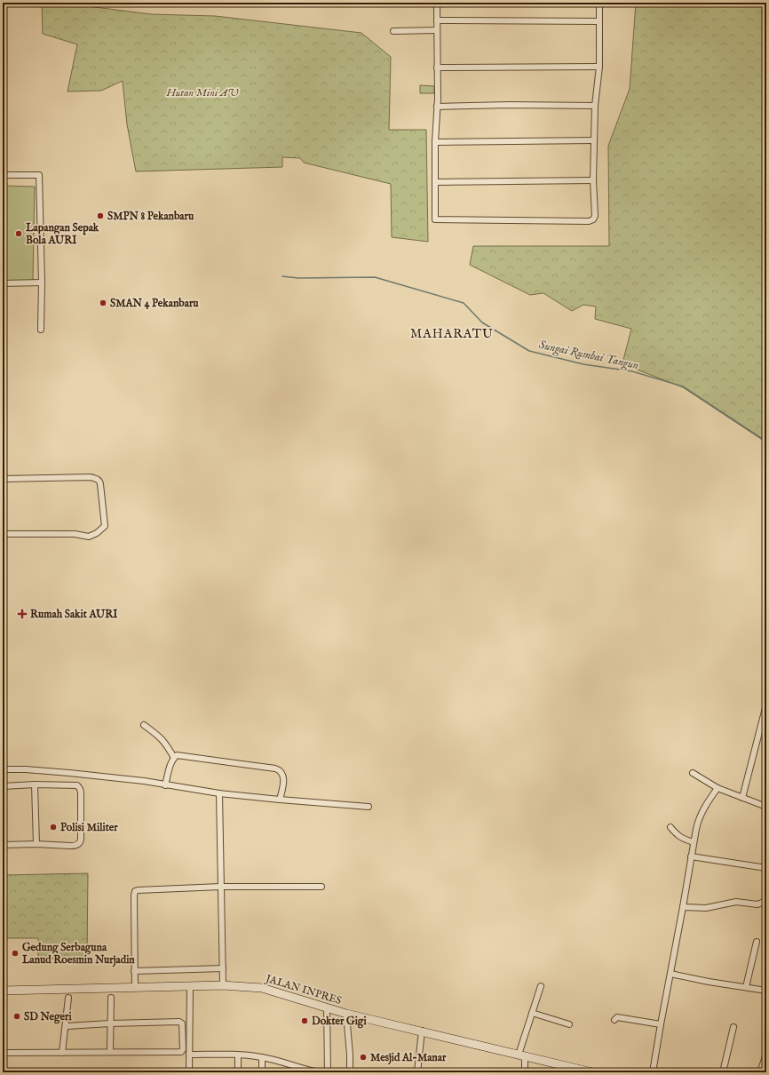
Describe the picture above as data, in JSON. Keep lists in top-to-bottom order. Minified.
{"streets":{"main road":["JALAN INPRES"]},"districts":["MAHARATU"],"water":["Sungai Rumbai Tangun"],"parks":["Hutan Mini AU"],"places":{"other":["SMPN 8 Pekanbaru","Lapangan Sepak Bola AURI","SMAN 4 Pekanbaru","Polisi Militer","Gedung Serbaguna Lanud Roesmin Nurjadin","SD Negeri","Dokter Gigi","Mesjid Al-Manar"],"health":["Rumah Sakit AURI"]}}
